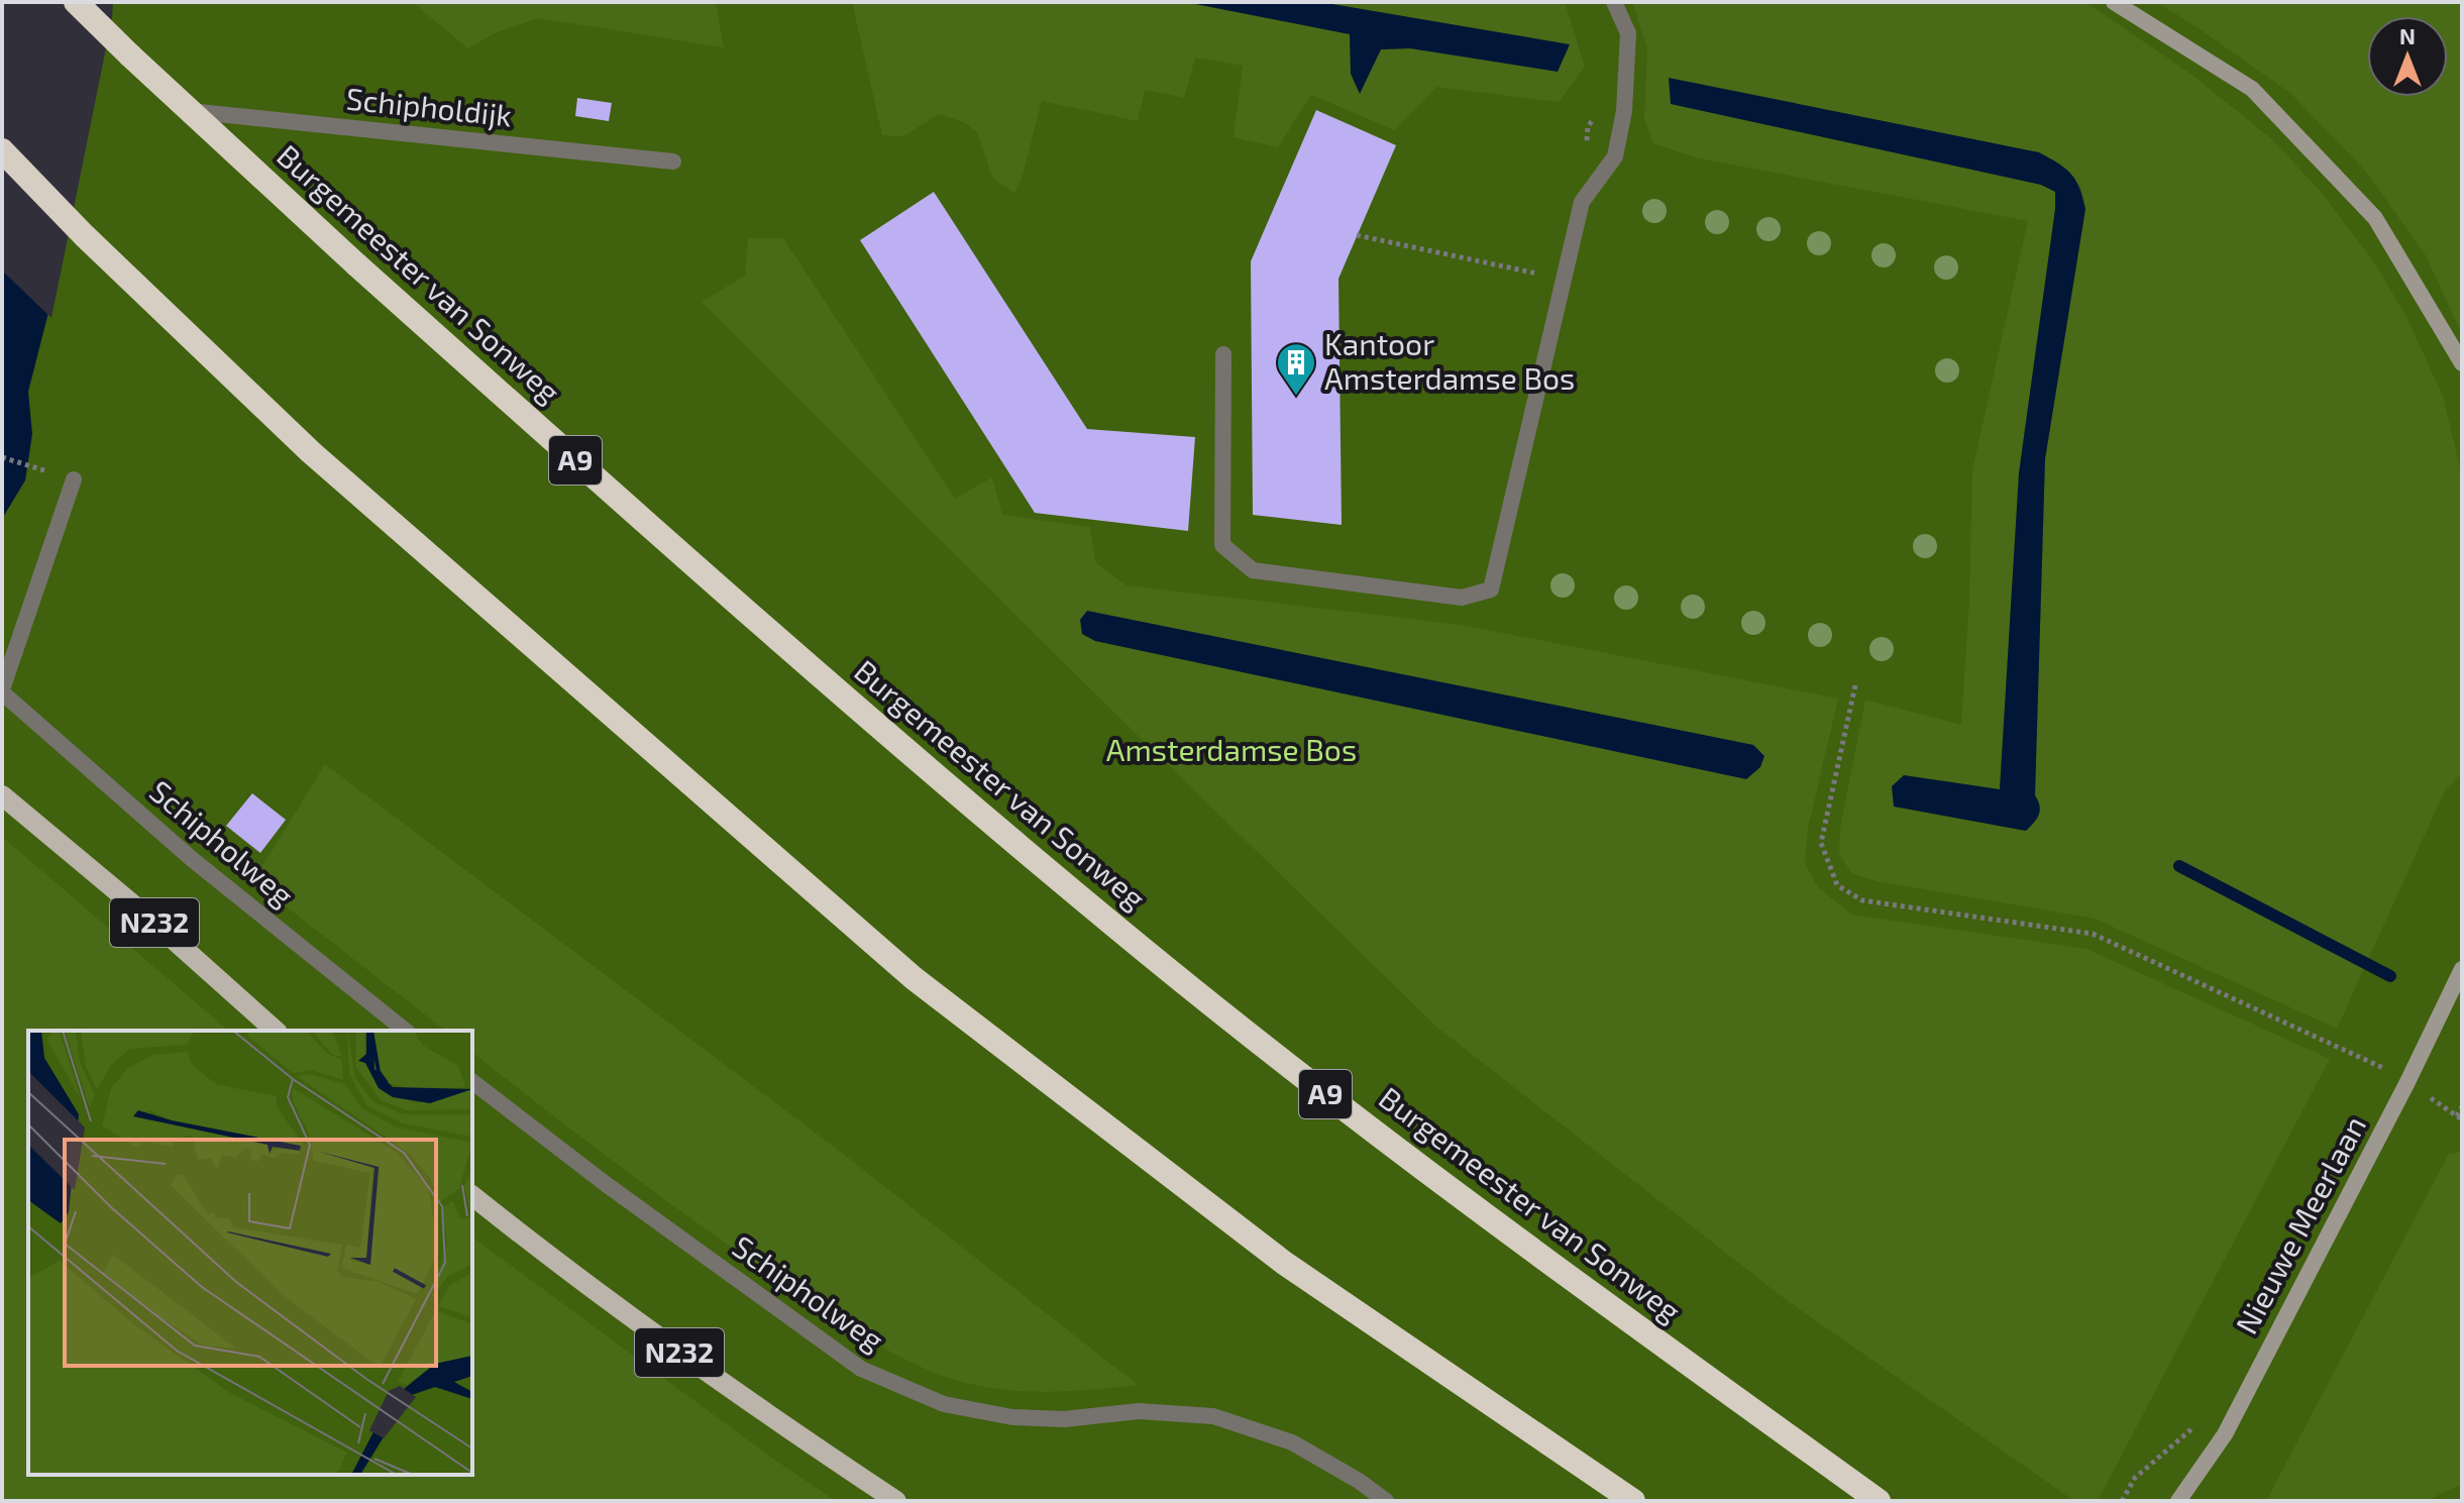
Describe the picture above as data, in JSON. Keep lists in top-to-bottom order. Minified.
{"streets":{"highway":["Burgemeester van Sonweg","A9"],"main road":["N232"],"street":["Schipholdijk","Schipholweg","Nieuwe Meerlaan"]},"parks":["Amsterdamse Bos"],"places":{"building":["Kantoor Amsterdamse Bos"]},"north":"top"}
